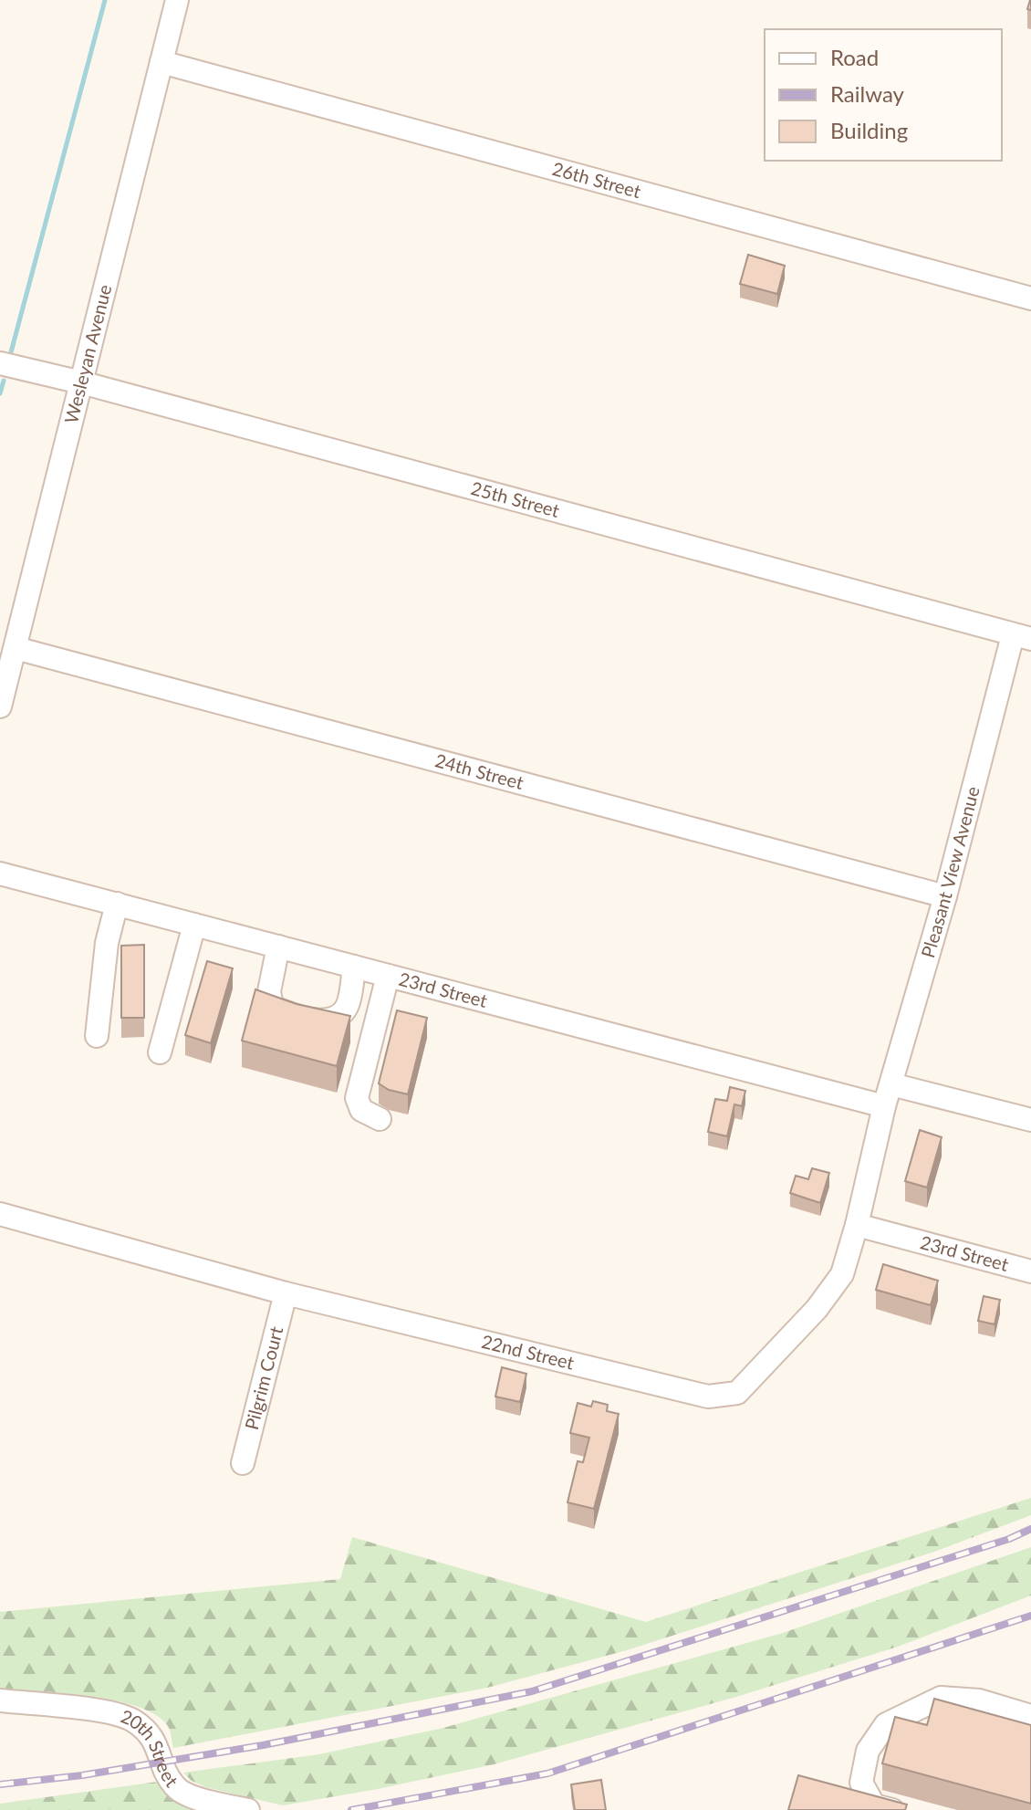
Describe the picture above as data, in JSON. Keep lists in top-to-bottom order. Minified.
{"streets":{"street":["26th Street","Wesleyan Avenue","25th Street","24th Street","Pleasant View Avenue","23rd Street","22nd Street","Pilgrim Court","20th Street"]},"crossings":[["26th Street","Wesleyan Avenue"],["Wesleyan Avenue","25th Street"],["Wesleyan Avenue","24th Street"],["25th Street","Pleasant View Avenue"],["24th Street","Pleasant View Avenue"],["Pleasant View Avenue","23rd Street"],["Pleasant View Avenue","22nd Street"],["23rd Street","22nd Street"],["22nd Street","Pilgrim Court"]],"legend":["Road","Railway","Building"]}
